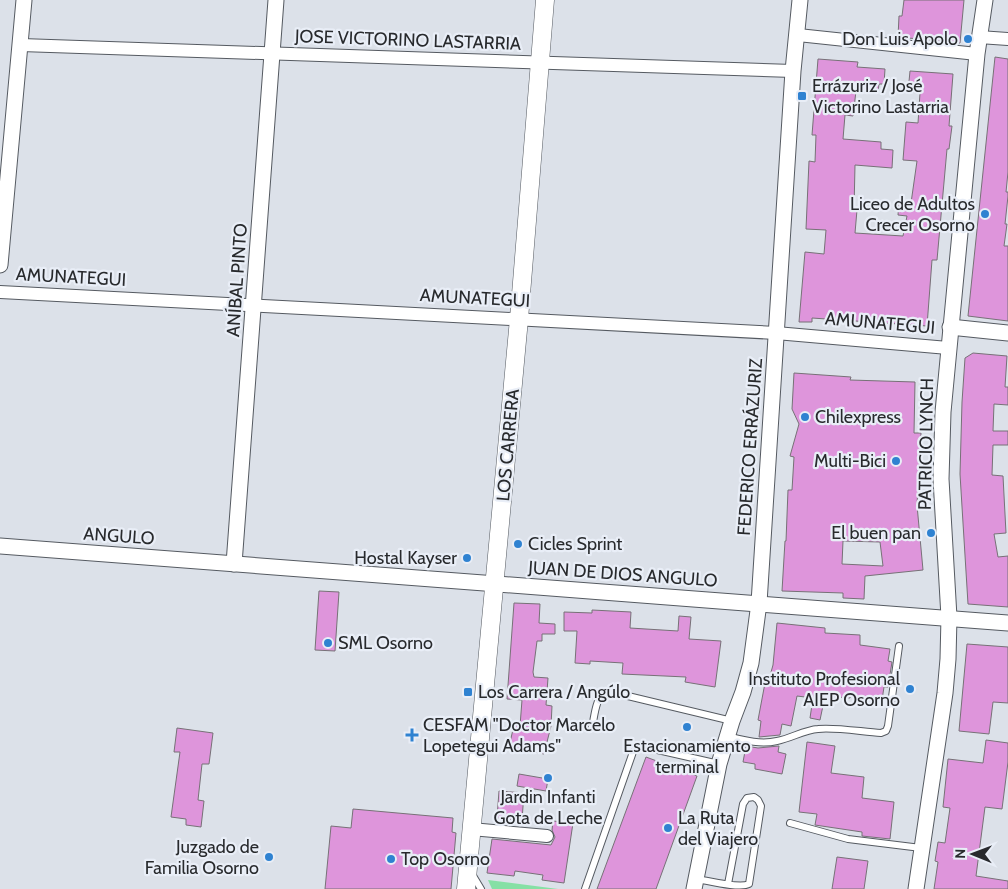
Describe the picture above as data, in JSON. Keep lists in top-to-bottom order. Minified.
{"streets":{"main road":["LOS CARRERA"],"street":["JOSE VICTORINO LASTARRIA","AMUNATEGUI","ANÍBAL PINTO","PATRICIO LYNCH","FEDERICO ERRÁZURIZ","ANGULO","JUAN DE DIOS ANGULO"]},"crossings":[["JOSE VICTORINO LASTARRIA","ANÍBAL PINTO"],["JOSE VICTORINO LASTARRIA","LOS CARRERA"],["JOSE VICTORINO LASTARRIA","FEDERICO ERRÁZURIZ"],["AMUNATEGUI","ANÍBAL PINTO"],["AMUNATEGUI","PATRICIO LYNCH"],["AMUNATEGUI","LOS CARRERA"],["AMUNATEGUI","FEDERICO ERRÁZURIZ"],["ANÍBAL PINTO","ANGULO"],["ANÍBAL PINTO","JUAN DE DIOS ANGULO"],["PATRICIO LYNCH","JUAN DE DIOS ANGULO"],["LOS CARRERA","JUAN DE DIOS ANGULO"],["FEDERICO ERRÁZURIZ","JUAN DE DIOS ANGULO"],["ANGULO","JUAN DE DIOS ANGULO"]],"places":{"other":["Don Luis Apolo","Liceo de Adultos Crecer Osorno","Chilexpress","Multi-Bici","El buen pan","Cicles Sprint","Hostal Kayser","SML Osorno","Instituto Profesional AIEP Osorno","Estacionamiento terminal","Jardin Infanti Gota de Leche","La Ruta del Viajero","Juzgado de Familia Osorno","Top Osorno"],"transit":["Errázuriz / José Victorino Lastarria","Los Carrera / Angúlo"],"health":["CESFAM \"Doctor Marcelo Lopetegui Adams\""]},"north":"left"}
